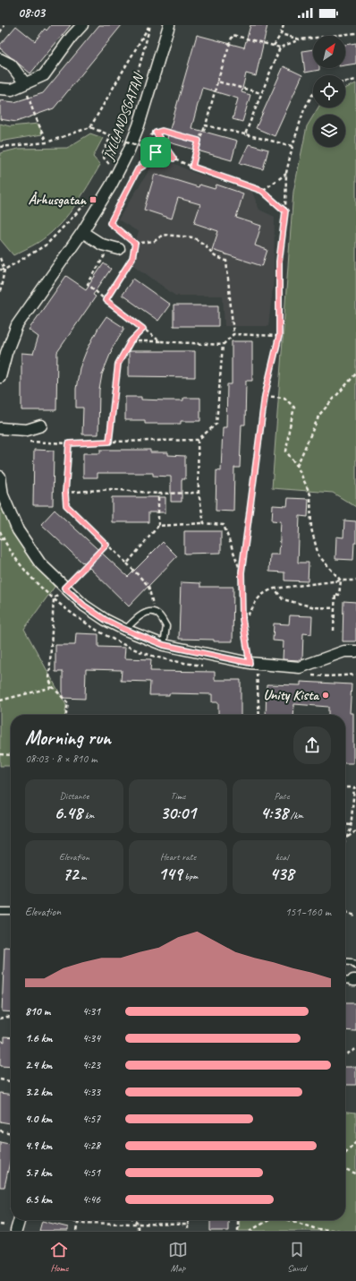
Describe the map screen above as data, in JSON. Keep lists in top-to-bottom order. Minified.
{"streets":{"street":["JYLLANDSGATAN"]},"places":{"transit":["Århusgatan"],"other":["Unity Kista"]},"north":"top right","page":{"status":"08:03","heading":["Morning run","08:03 · 8 × 810 m"],"stats":[["Distance","6.48 km"],["Time","30:01"],["Pace","4:38 /km"],["Elevation","72 m"],["Heart rate","149 bpm"],["kcal","438"]],"chart":["Elevation","151–160 m"],"list":[{"name":"810 m","note":"4:31"},{"name":"1.6 km","note":"4:34"},{"name":"2.4 km","note":"4:23"},{"name":"3.2 km","note":"4:33"},{"name":"4.0 km","note":"4:57"},{"name":"4.9 km","note":"4:28"},{"name":"5.7 km","note":"4:51"},{"name":"6.5 km","note":"4:46"}],"tabs":["Home","Map","Saved"]}}
